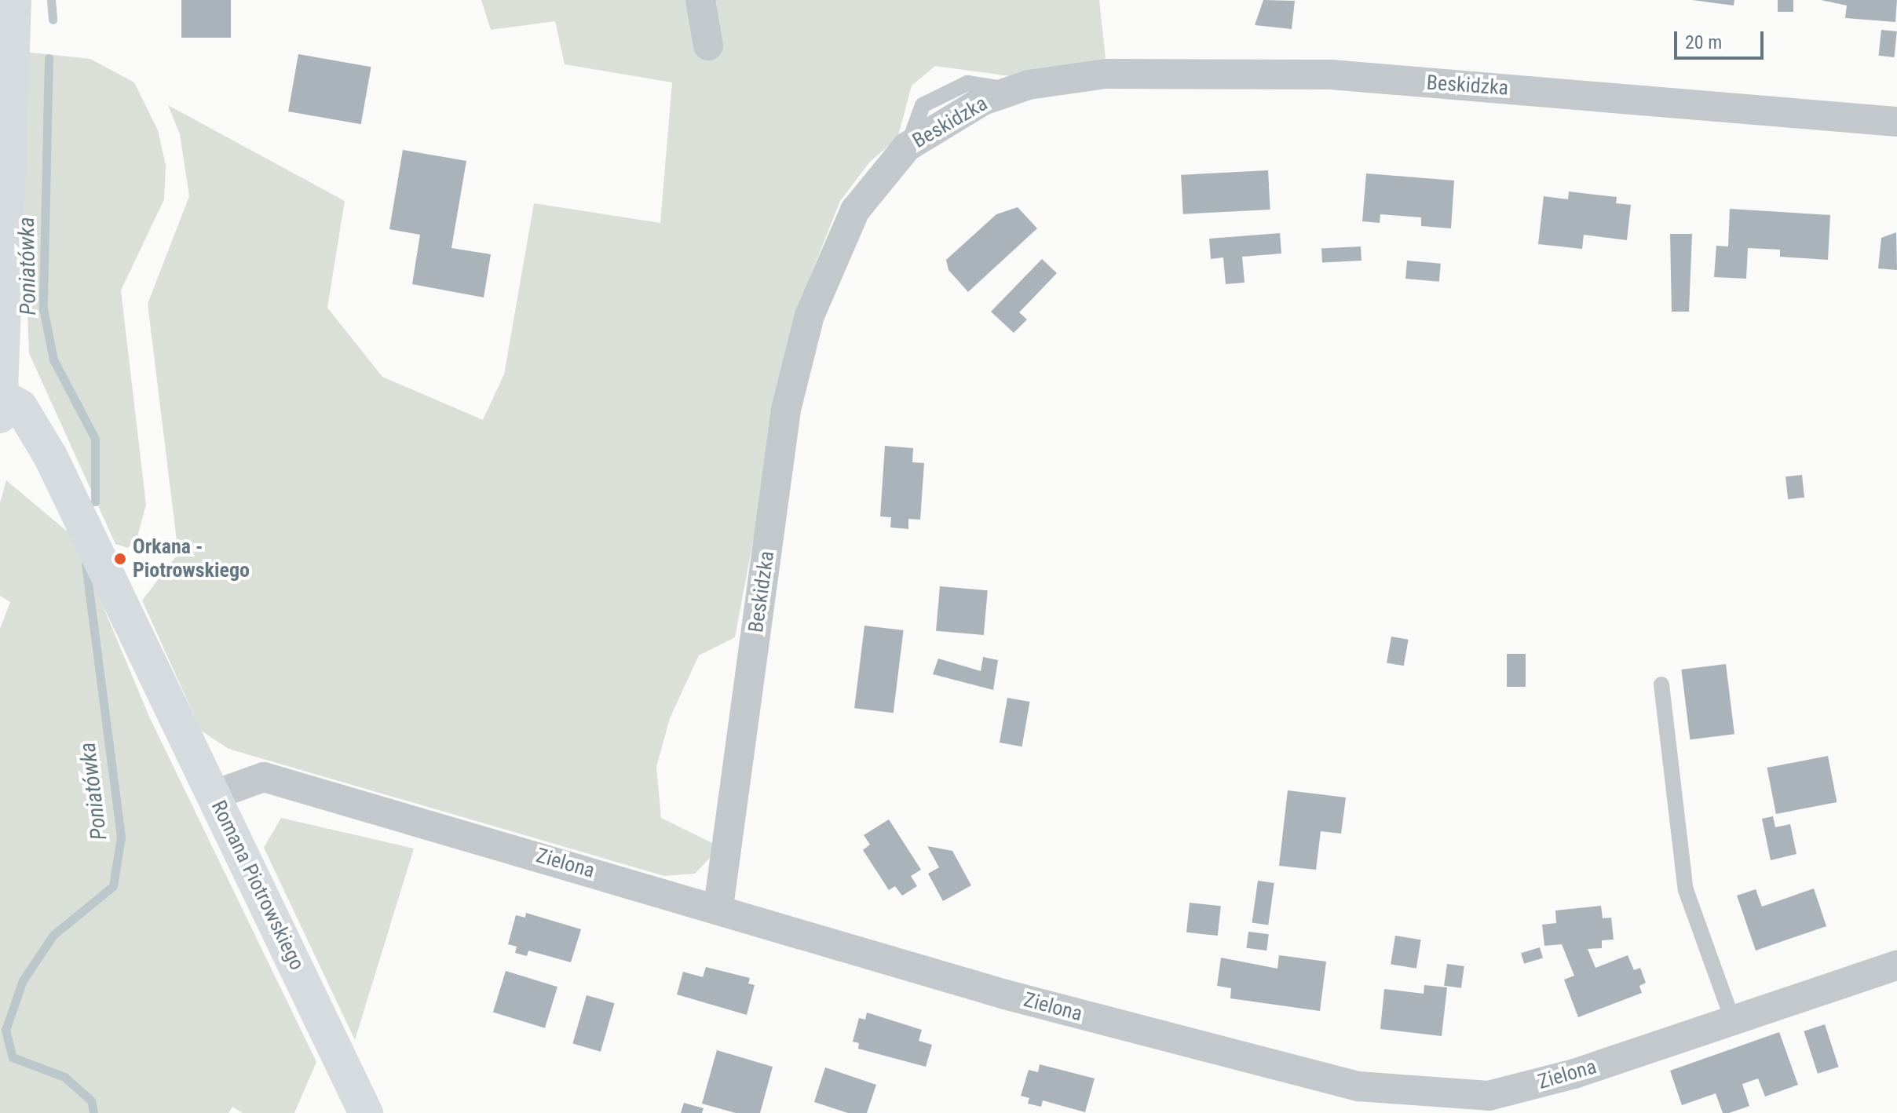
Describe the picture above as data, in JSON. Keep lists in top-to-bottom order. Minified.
{"streets":{"street":["Beskidzka","Zielona","Romana Piotrowskiego"]},"crossings":[["Beskidzka","Zielona"],["Zielona","Romana Piotrowskiego"]],"water":["Poniatówka"],"places":["Orkana - Piotrowskiego"],"scale_bar":"20 m"}
